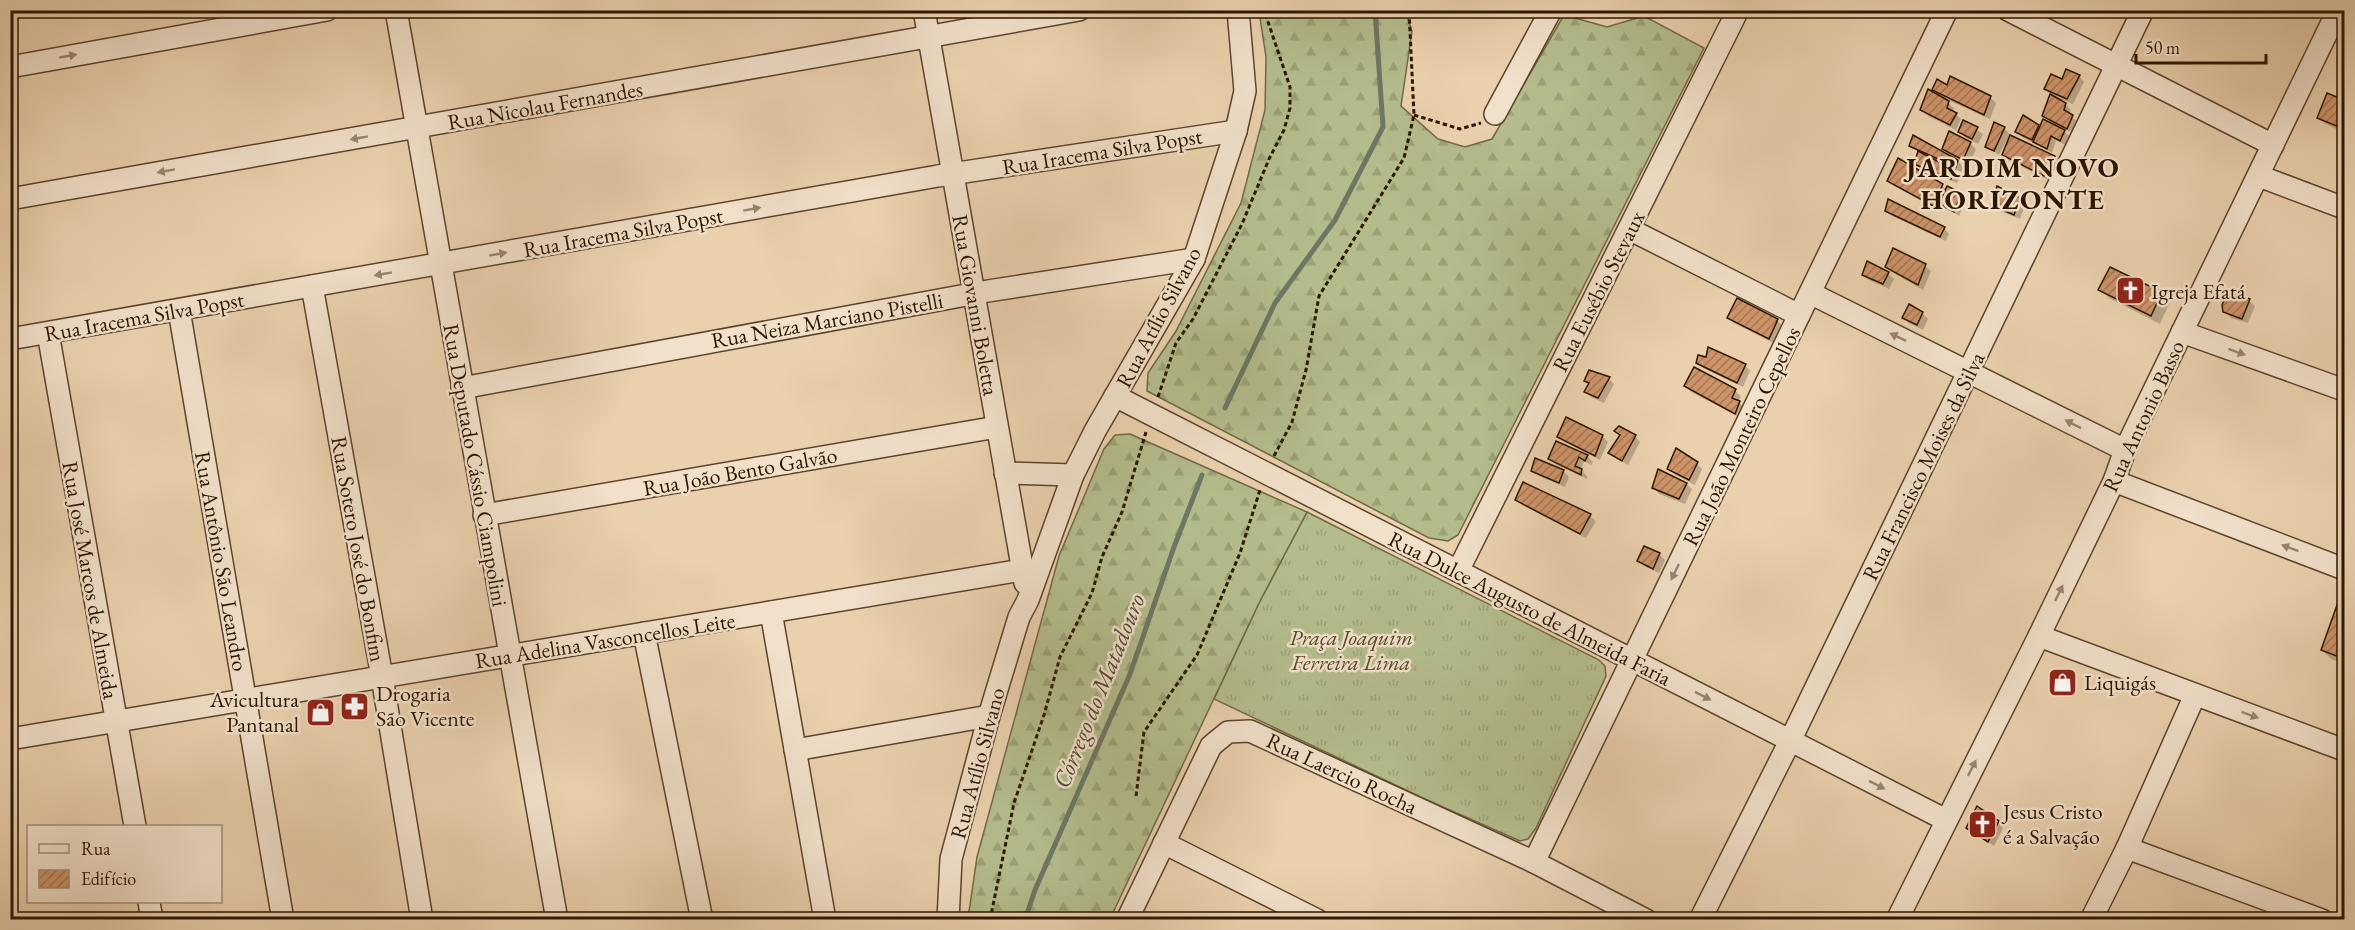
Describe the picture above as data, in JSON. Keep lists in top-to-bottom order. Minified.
{"streets":{"street":["Rua Nicolau Fernandes","Rua Iracema Silva Popst","Rua Eusébio Stevaux","Rua Giovanni Boletta","Rua Atílio Silvano","Rua Neiza Marciano Pistelli","Rua Antonio Basso","Rua João Monteiro Cepellos","Rua Deputado Cássio Ciampolini","Rua Francisco Moises da Silva","Rua João Bento Galvão","Rua Sotero José do Bonfim","Rua Antônio São Leandro","Rua José Marcos de Almeida","Rua Dulce Augusto de Almeida Faria","Rua Adelina Vasconcellos Leite","Rua Laercio Rocha"]},"crossings":[["Rua Nicolau Fernandes","Rua Giovanni Boletta"],["Rua Nicolau Fernandes","Rua Deputado Cássio Ciampolini"],["Rua Iracema Silva Popst","Rua Giovanni Boletta"],["Rua Iracema Silva Popst","Rua Atílio Silvano"],["Rua Iracema Silva Popst","Rua Deputado Cássio Ciampolini"],["Rua Iracema Silva Popst","Rua Sotero José do Bonfim"],["Rua Iracema Silva Popst","Rua Antônio São Leandro"],["Rua Iracema Silva Popst","Rua José Marcos de Almeida"],["Rua Eusébio Stevaux","Rua Dulce Augusto de Almeida Faria"],["Rua Giovanni Boletta","Rua Atílio Silvano"],["Rua Giovanni Boletta","Rua Neiza Marciano Pistelli"],["Rua Giovanni Boletta","Rua João Bento Galvão"],["Rua Giovanni Boletta","Rua Adelina Vasconcellos Leite"],["Rua Atílio Silvano","Rua Neiza Marciano Pistelli"],["Rua Atílio Silvano","Rua Dulce Augusto de Almeida Faria"],["Rua Neiza Marciano Pistelli","Rua Deputado Cássio Ciampolini"],["Rua Antonio Basso","Rua Dulce Augusto de Almeida Faria"],["Rua João Monteiro Cepellos","Rua Dulce Augusto de Almeida Faria"],["Rua João Monteiro Cepellos","Rua Laercio Rocha"],["Rua Deputado Cássio Ciampolini","Rua João Bento Galvão"],["Rua Deputado Cássio Ciampolini","Rua Adelina Vasconcellos Leite"],["Rua Francisco Moises da Silva","Rua Dulce Augusto de Almeida Faria"],["Rua Sotero José do Bonfim","Rua Adelina Vasconcellos Leite"],["Rua Antônio São Leandro","Rua Adelina Vasconcellos Leite"],["Rua José Marcos de Almeida","Rua Adelina Vasconcellos Leite"]],"one_way":["Rua João Monteiro Cepellos","Rua Dulce Augusto de Almeida Faria"],"districts":["JARDIM NOVO HORIZONTE"],"water":["Córrego do Matadouro"],"parks":["Praça Joaquim Ferreira Lima"],"places":{"church":["Igreja Efatá","Jesus Cristo é a Salvação"],"shop":["Liquigás","Avicultura Pantanal"],"pharmacy":["Drogaria São Vicente"]},"legend":["Rua","Edifício"],"scale_bar":"50 m"}
